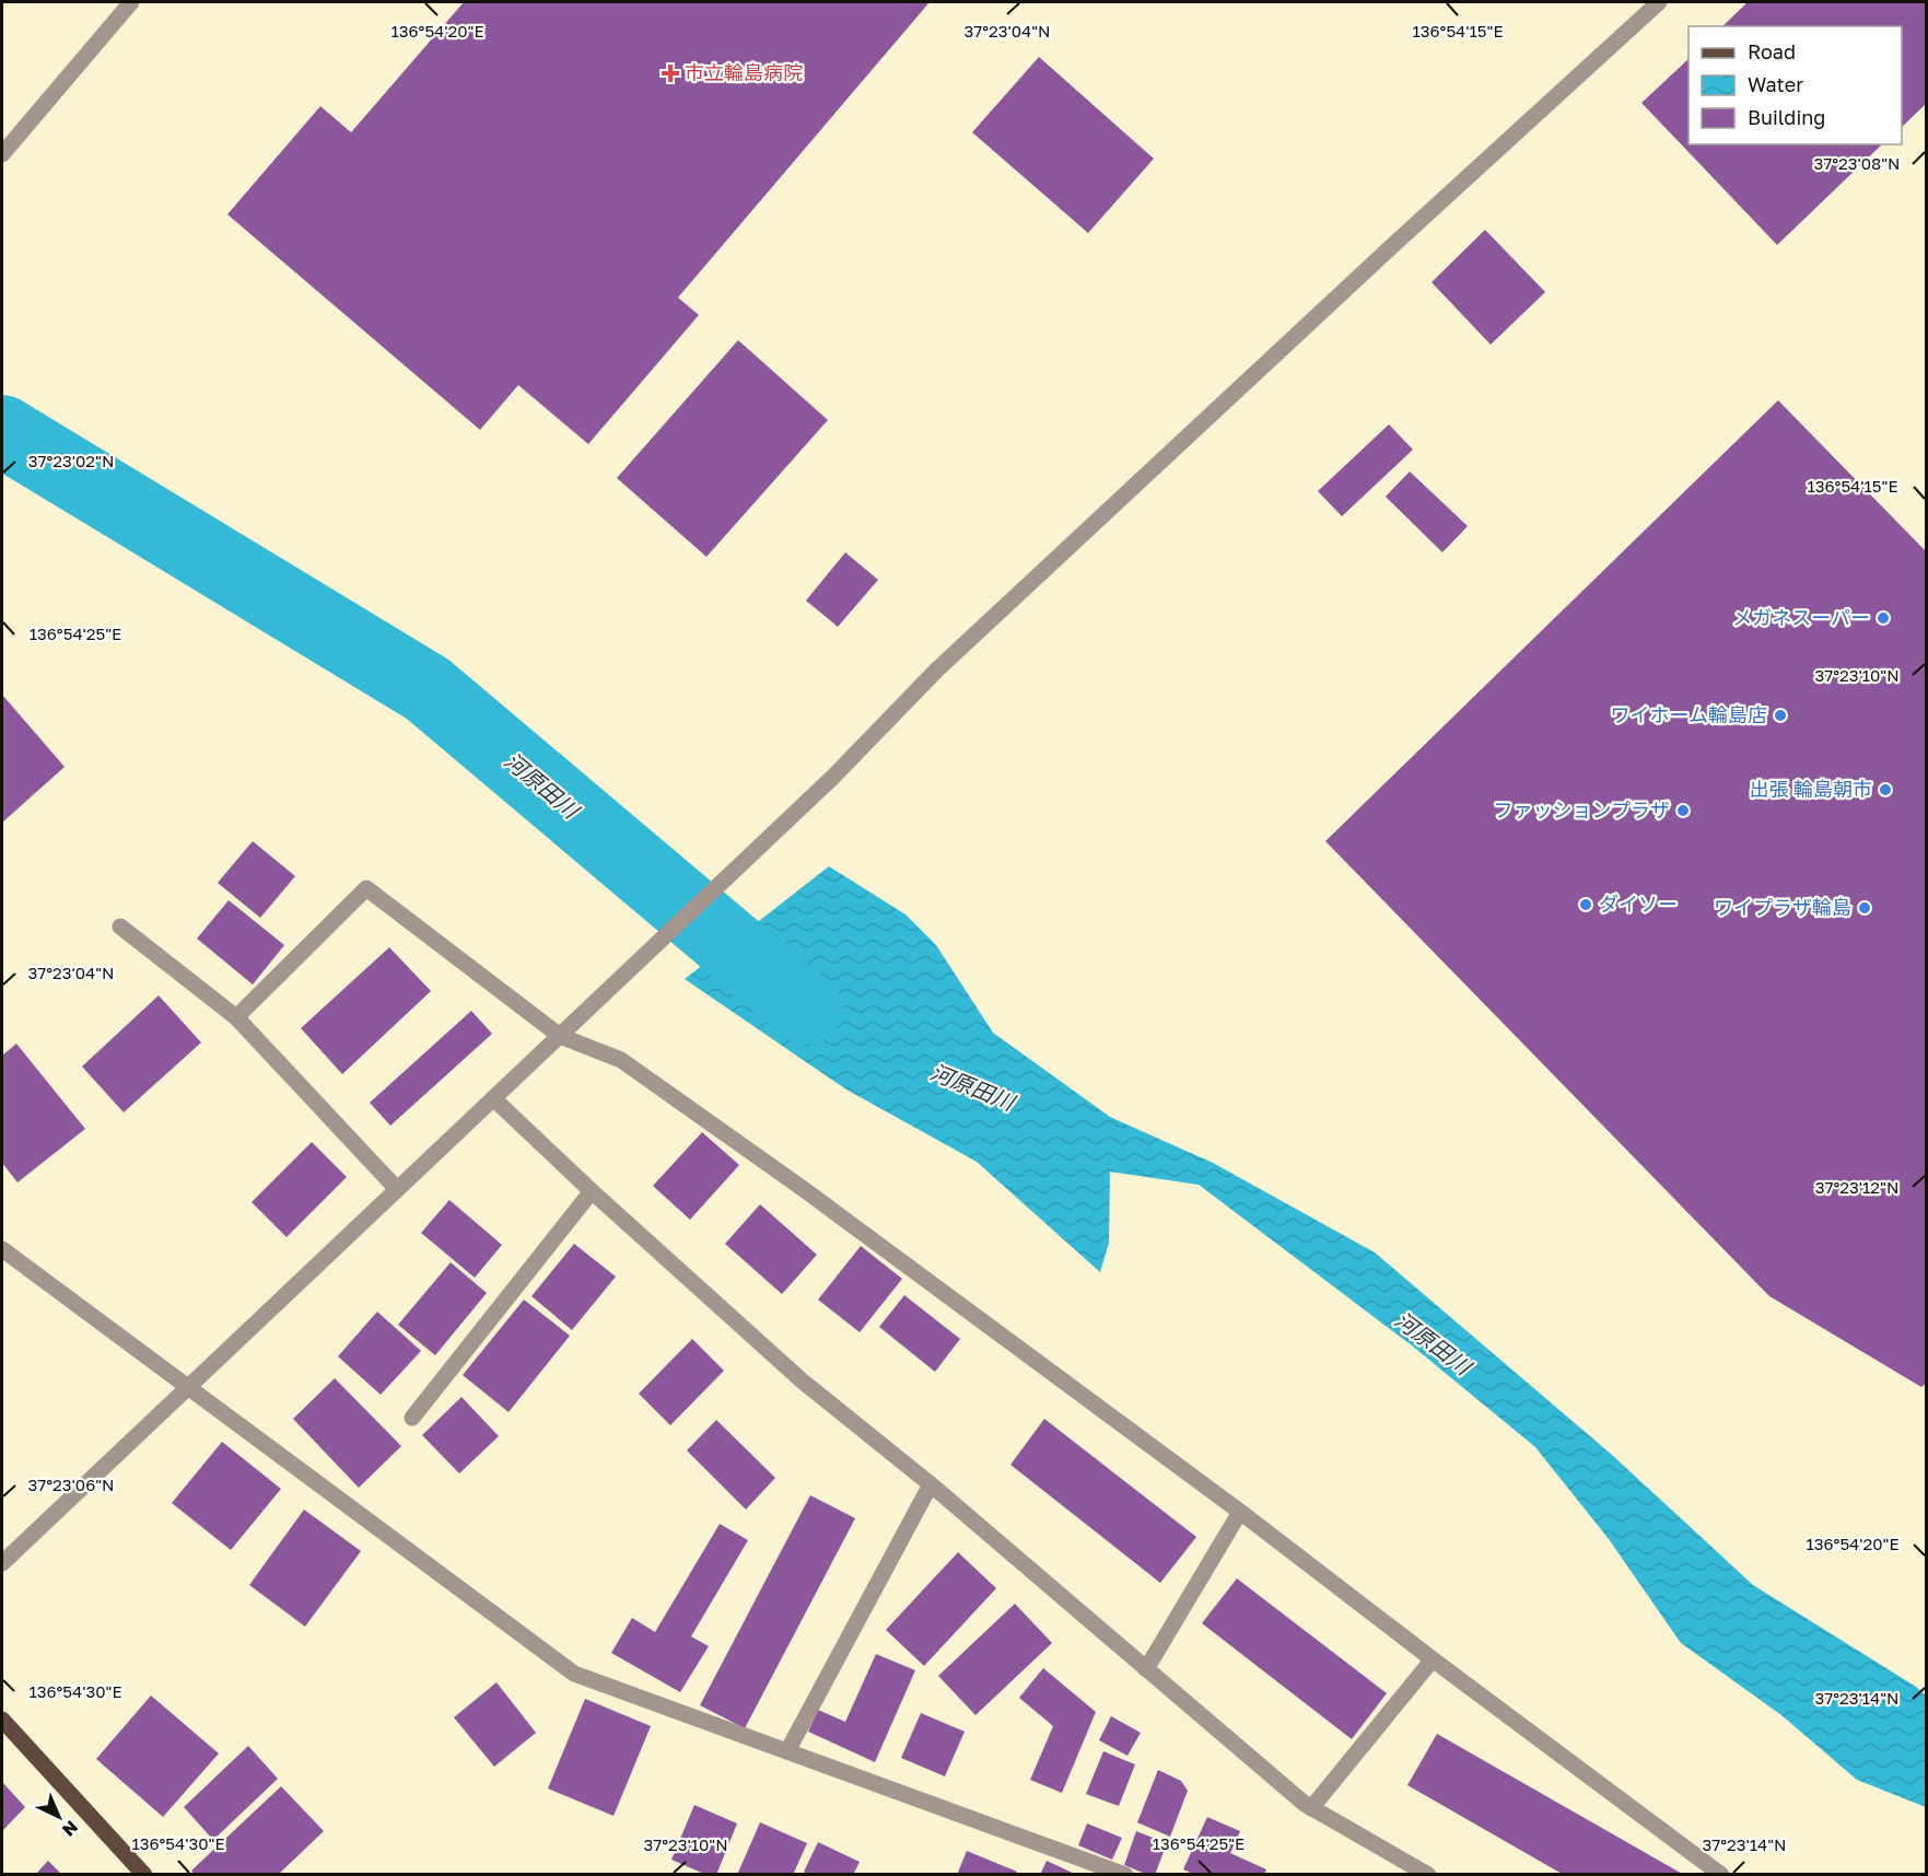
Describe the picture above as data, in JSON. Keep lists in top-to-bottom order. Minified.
{"water":["河原田川"],"places":{"health":["市立輪島病院"],"other":["メガネスーパー","ワイホーム輪島店","出張 輪島朝市","ファッションプラザ","ダイソー","ワイプラザ輪島"]},"legend":["Road","Water","Building"],"north":"bottom right","coordinates":["37°23'04\"N","136°54'20\"E","136°54'15\"E","37°23'08\"N","37°23'02\"N","136°54'25\"E","37°23'10\"N","37°23'12\"N","37°23'06\"N","136°54'30\"E","37°23'14\"N"]}
